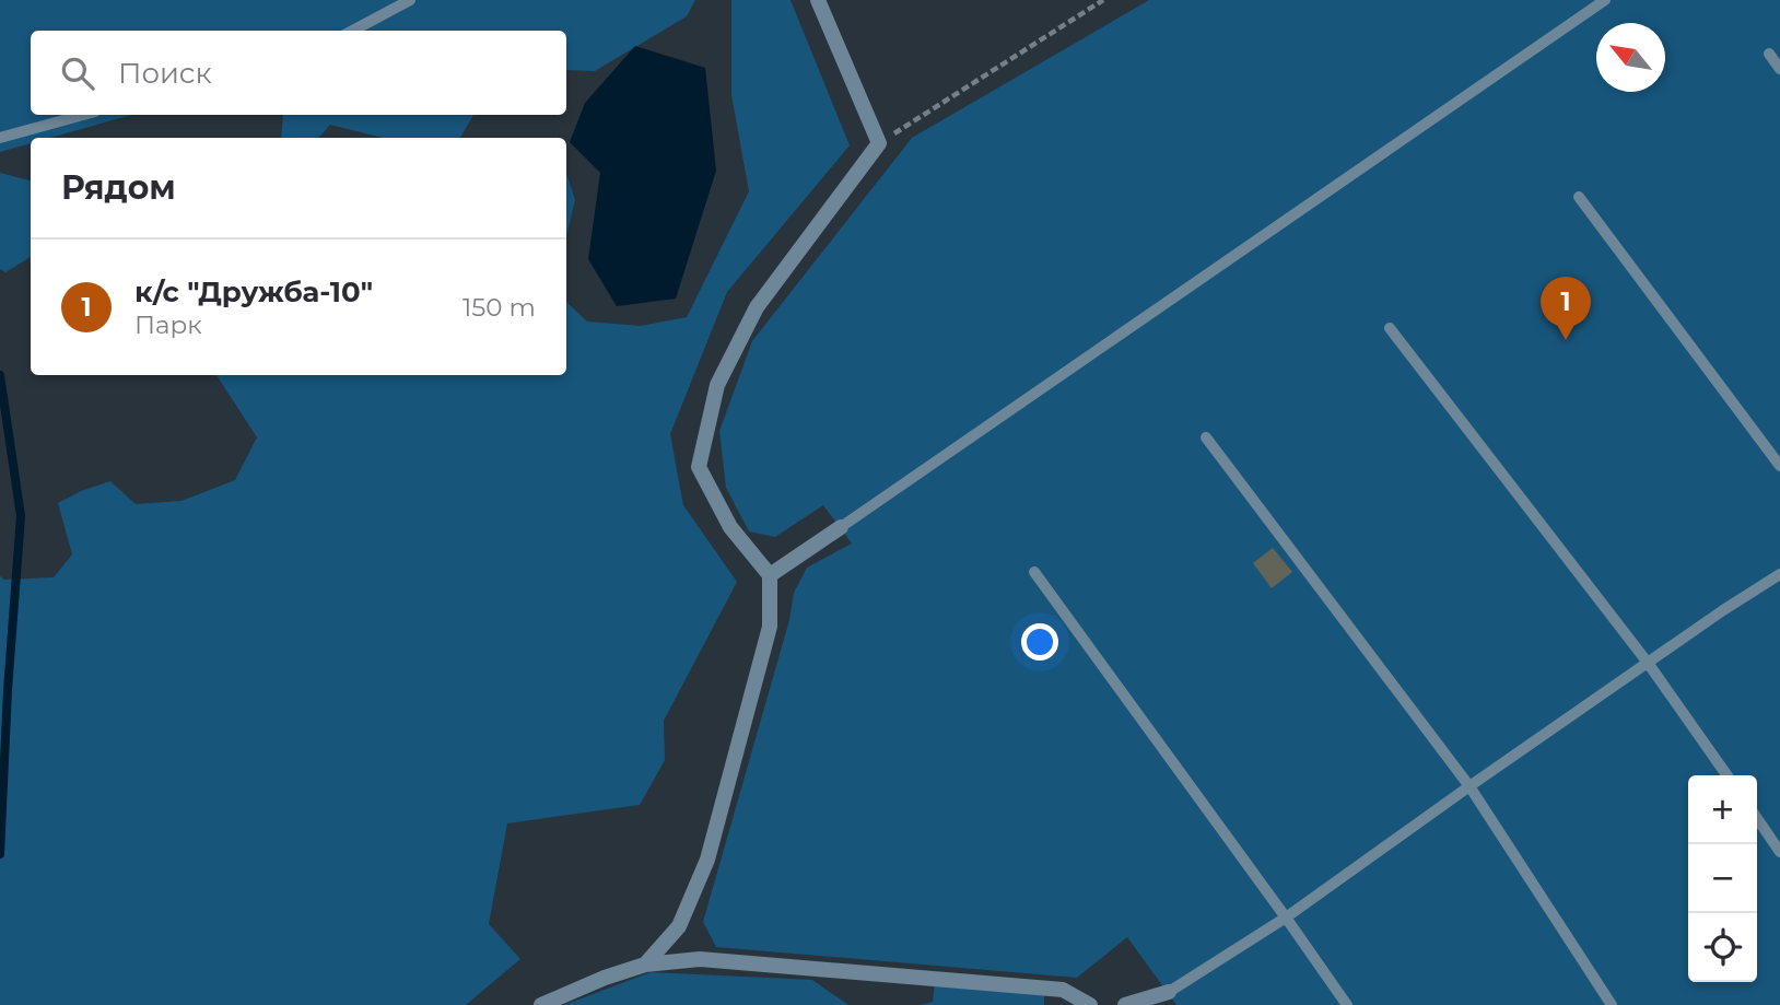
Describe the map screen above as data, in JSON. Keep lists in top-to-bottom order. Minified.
{"north":"top left","page":{"search":"Поиск","heading":"Рядом","list":[{"mark":"1","name":"к/с \"Дружба-10\"","note":"Парк","value":"150 m"}],"pins":"1","map_buttons":["+","−"]}}
